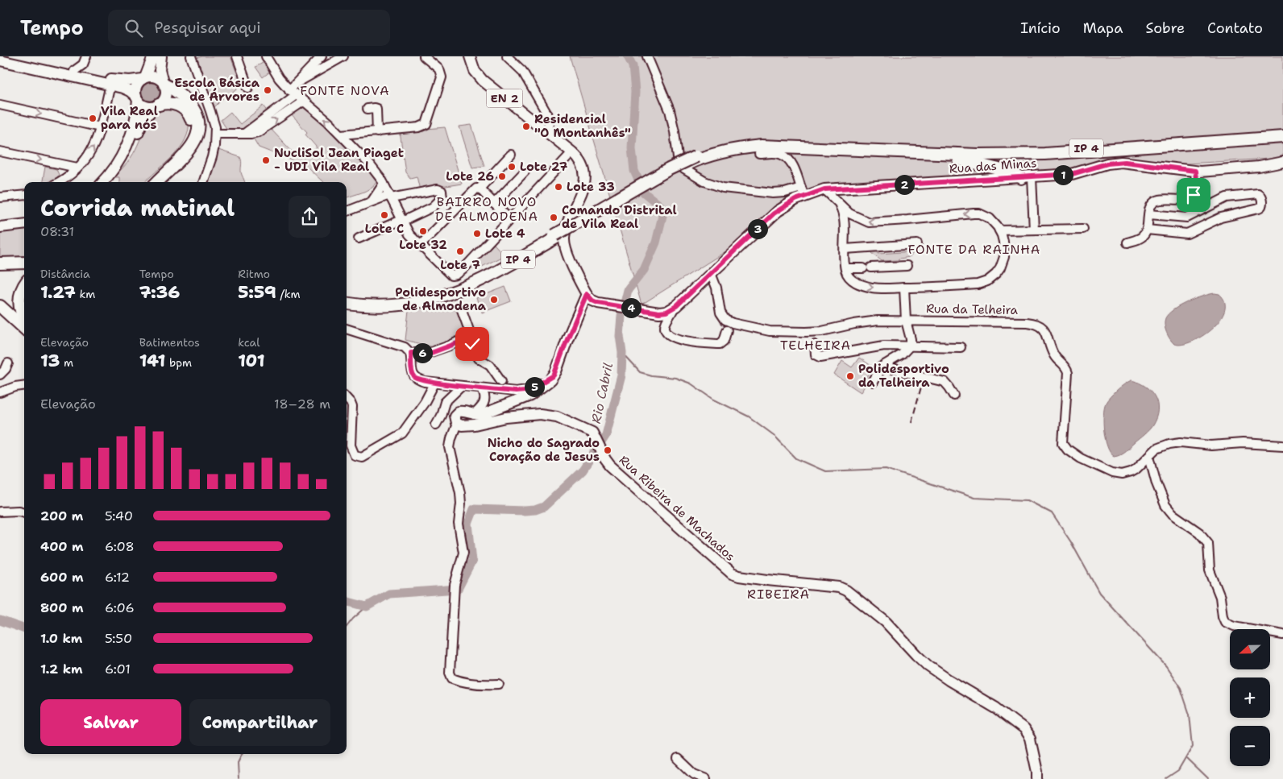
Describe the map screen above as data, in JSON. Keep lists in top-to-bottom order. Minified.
{"streets":{"highway":["IP 4"],"main road":["EN 2","Rua das Minas","Rua Ribeira de Machados"],"street":["Rua da Telheira"]},"crossings":[["Rua das Minas","Rua da Telheira"]],"districts":["FONTE NOVA","BAIRRO NOVO DE ALMODENA","FONTE DA RAINHA","TELHEIRA","RIBEIRA"],"water":["Rio Cabril"],"places":["Escola Básica de Árvores","Vila Real para nós","Residencial \"O Montanhês\"","NucliSol Jean Piaget - UDI Vila Real","Lote 27","Lote 26","Lote 33","Lote C","Comando Distrital de Vila Real","Lote 32","Lote 4","Lote 7","Polidesportivo de Almodena","Polidesportivo da Telheira","Nicho do Sagrado Coração de Jesus"],"north":"left","page":{"header":"Tempo","search":"Pesquisar aqui","nav":["Início","Mapa","Sobre","Contato"],"pins":["1","2","3","4","6","5"],"heading":["Corrida matinal","08:31"],"stats":[["Distância","1.27 km"],["Tempo","7:36"],["Ritmo","5:59 /km"],["Elevação","13 m"],["Batimentos","141 bpm"],["kcal","101"]],"chart":["Elevação","18–28 m"],"list":[{"name":"200 m","note":"5:40"},{"name":"400 m","note":"6:08"},{"name":"600 m","note":"6:12"},{"name":"800 m","note":"6:06"},{"name":"1.0 km","note":"5:50"},{"name":"1.2 km","note":"6:01"}],"map_buttons":["+","−"],"buttons":["Salvar","Compartilhar"]}}
